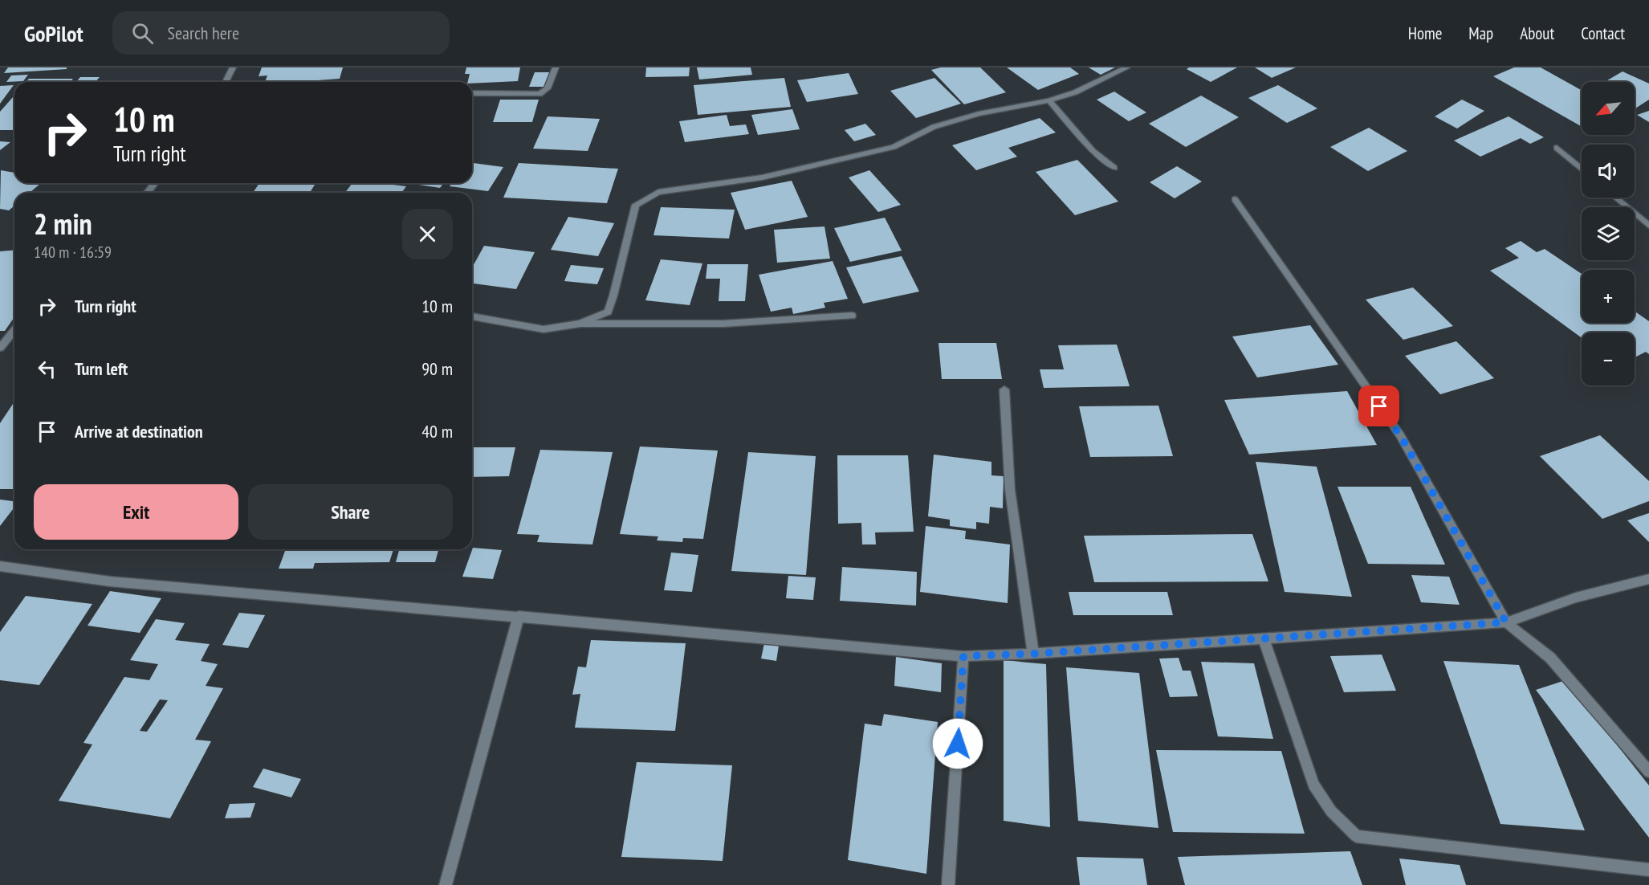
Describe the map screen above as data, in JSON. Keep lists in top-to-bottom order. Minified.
{"north":"bottom left","page":{"header":"GoPilot","search":"Search here","nav":["Home","Map","About","Contact"],"map_buttons":["+","−"],"turn":["10 m","Turn right"],"heading":["2 min","140 m · 16:59"],"list":[{"name":"Turn right","value":"10 m"},{"name":"Turn left","value":"90 m"},{"name":"Arrive at destination","value":"40 m"}],"buttons":["Exit","Share"]}}
